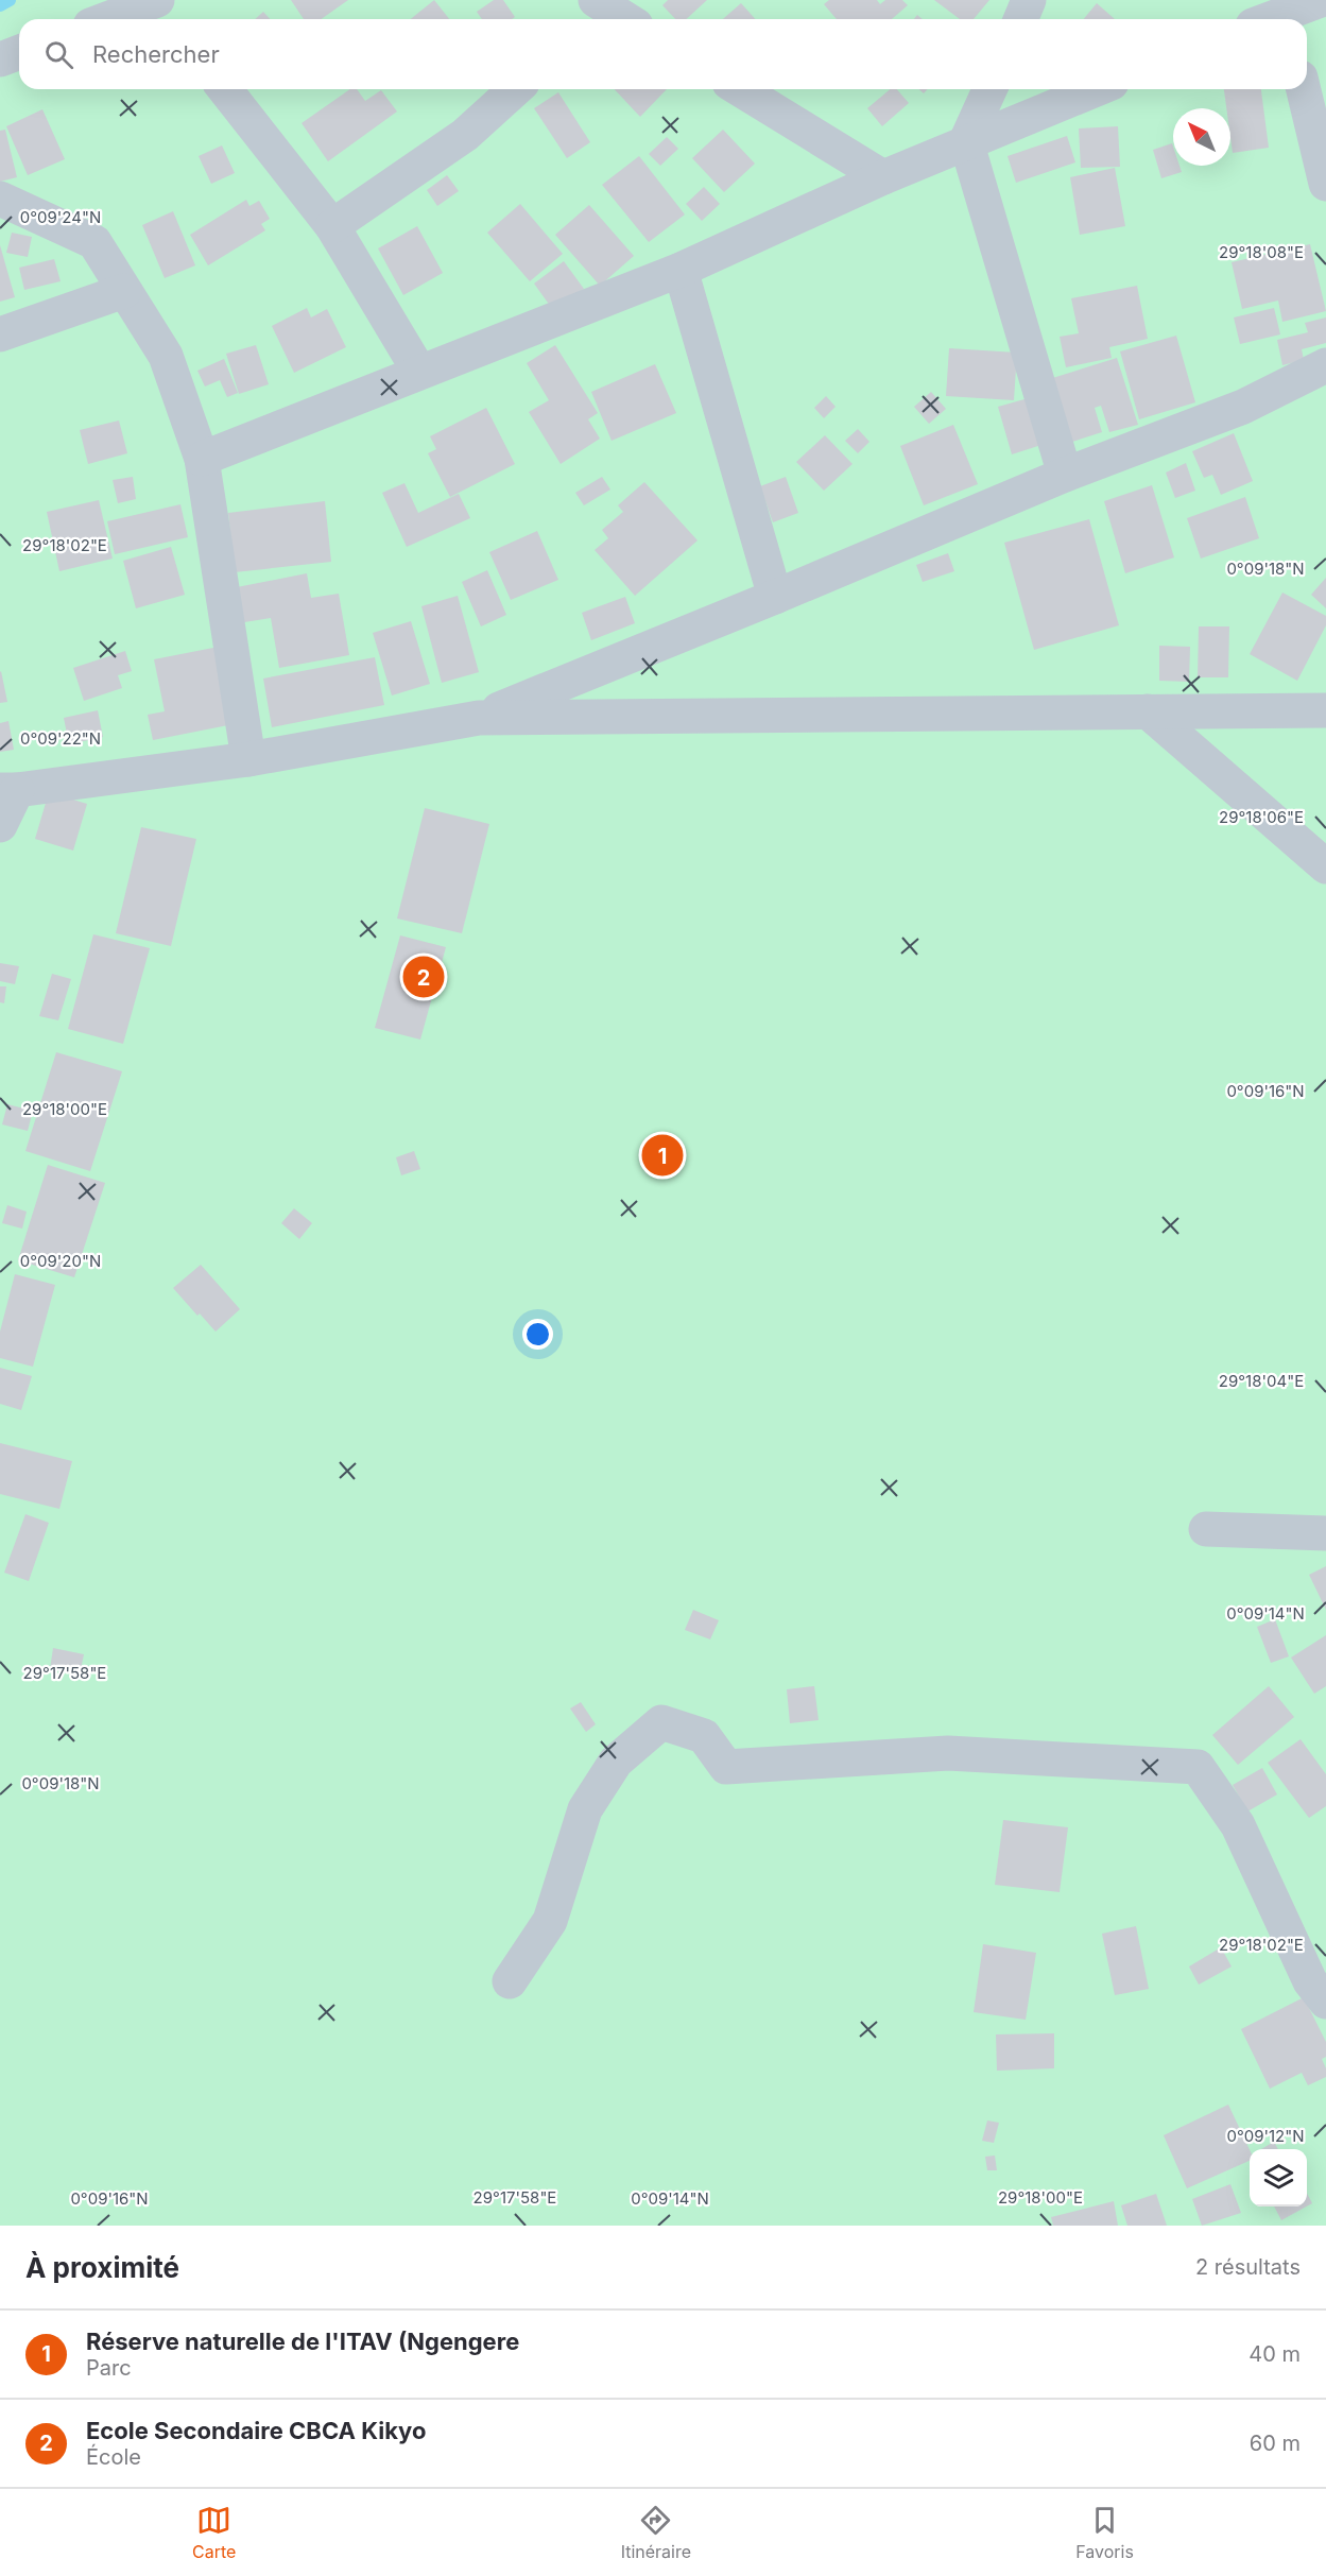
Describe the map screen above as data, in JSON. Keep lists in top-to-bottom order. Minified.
{"north":"top left","page":{"search":"Rechercher","pins":["2","1"],"heading":["À proximité","2 résultats"],"list":[{"mark":"1","name":"Réserve naturelle de l'ITAV (Ngengere","note":"Parc","value":"40 m"},{"mark":"2","name":"Ecole Secondaire CBCA Kikyo","note":"École","value":"60 m"}],"nav":["Carte","Itinéraire","Favoris"]},"coordinates":["0°09'24\"N","29°18'08\"E","29°18'02\"E","0°09'18\"N","0°09'22\"N","29°18'06\"E","0°09'16\"N","29°18'00\"E","0°09'20\"N","29°18'04\"E","0°09'14\"N","29°17'58\"E","0°09'12\"N"]}
